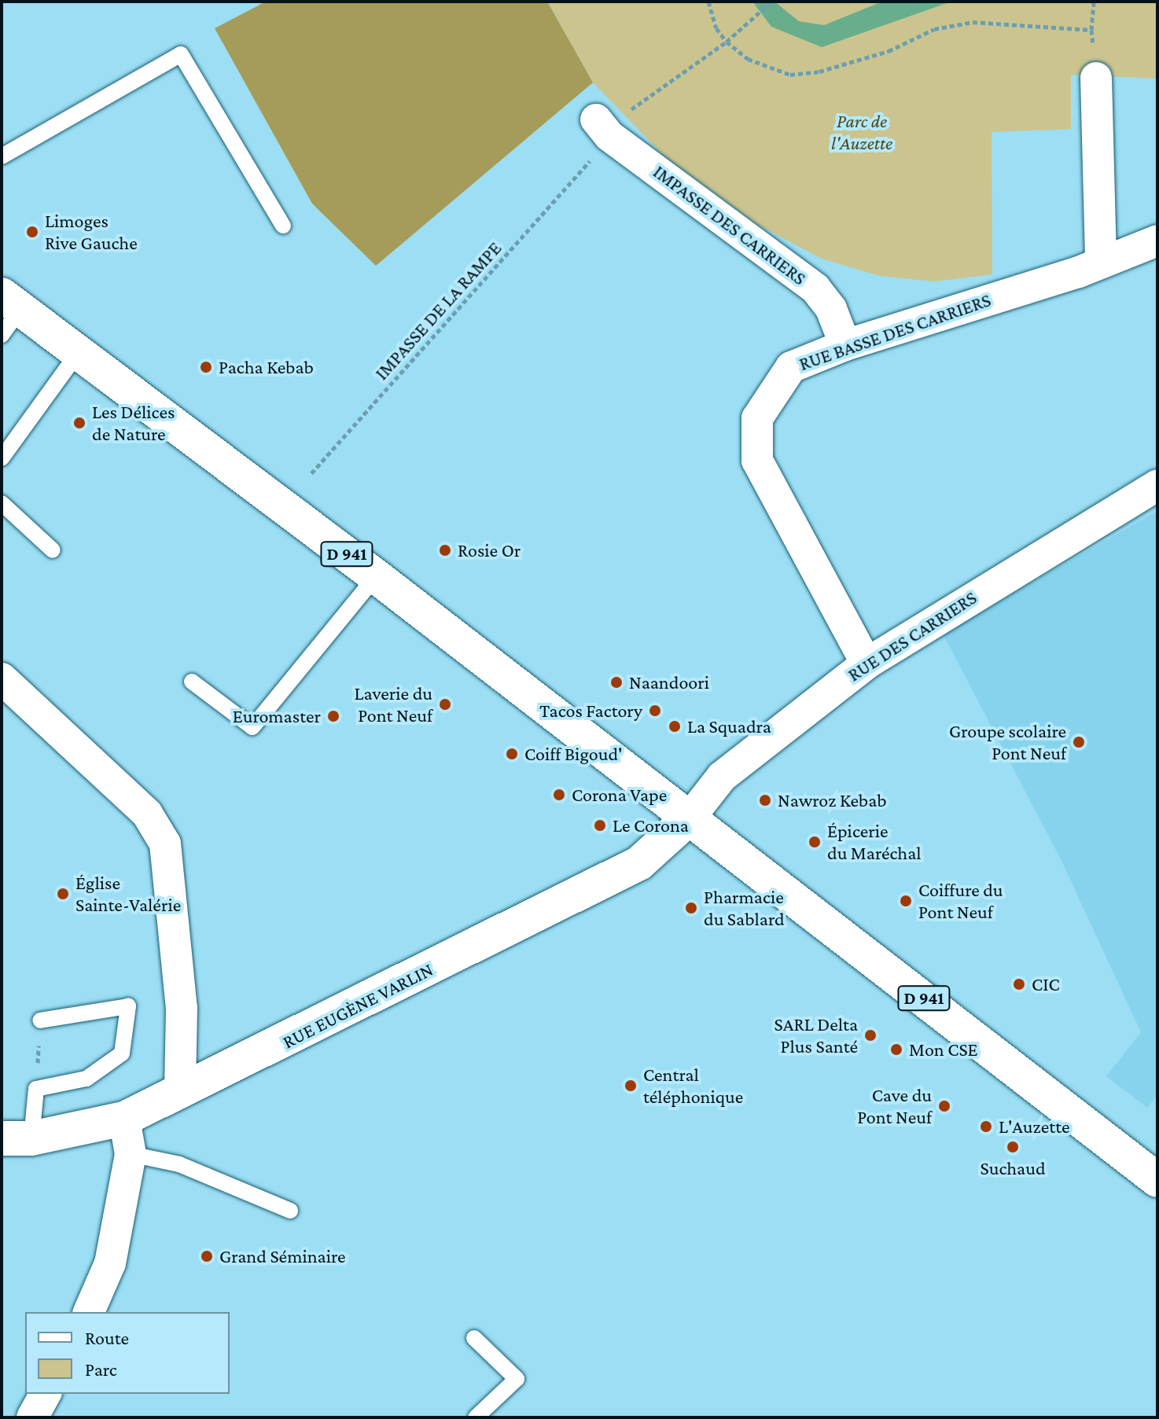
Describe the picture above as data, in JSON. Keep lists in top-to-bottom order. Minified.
{"streets":{"main road":["D 941","RUE EUGÈNE VARLIN"],"street":["IMPASSE DES CARRIERS","RUE BASSE DES CARRIERS","RUE DES CARRIERS"],"path":["IMPASSE DE LA RAMPE"]},"crossings":[["IMPASSE DES CARRIERS","RUE BASSE DES CARRIERS"],["RUE BASSE DES CARRIERS","RUE DES CARRIERS"],["D 941","RUE DES CARRIERS"],["D 941","RUE EUGÈNE VARLIN"],["RUE DES CARRIERS","RUE EUGÈNE VARLIN"]],"parks":["Parc de l'Auzette"],"places":["Limoges Rive Gauche","Pacha Kebab","Les Délices de Nature","Rosie Or","Naandoori","Laverie du Pont Neuf","Tacos Factory","Euromaster","La Squadra","Groupe scolaire Pont Neuf","Coiff Bigoud'","Corona Vape","Nawroz Kebab","Le Corona","Épicerie du Maréchal","Église Sainte-Valérie","Coiffure du Pont Neuf","Pharmacie du Sablard","CIC","SARL Delta Plus Santé","Mon CSE","Central téléphonique","Cave du Pont Neuf","L'Auzette","Suchaud","Grand Séminaire"],"legend":["Route","Parc"]}
